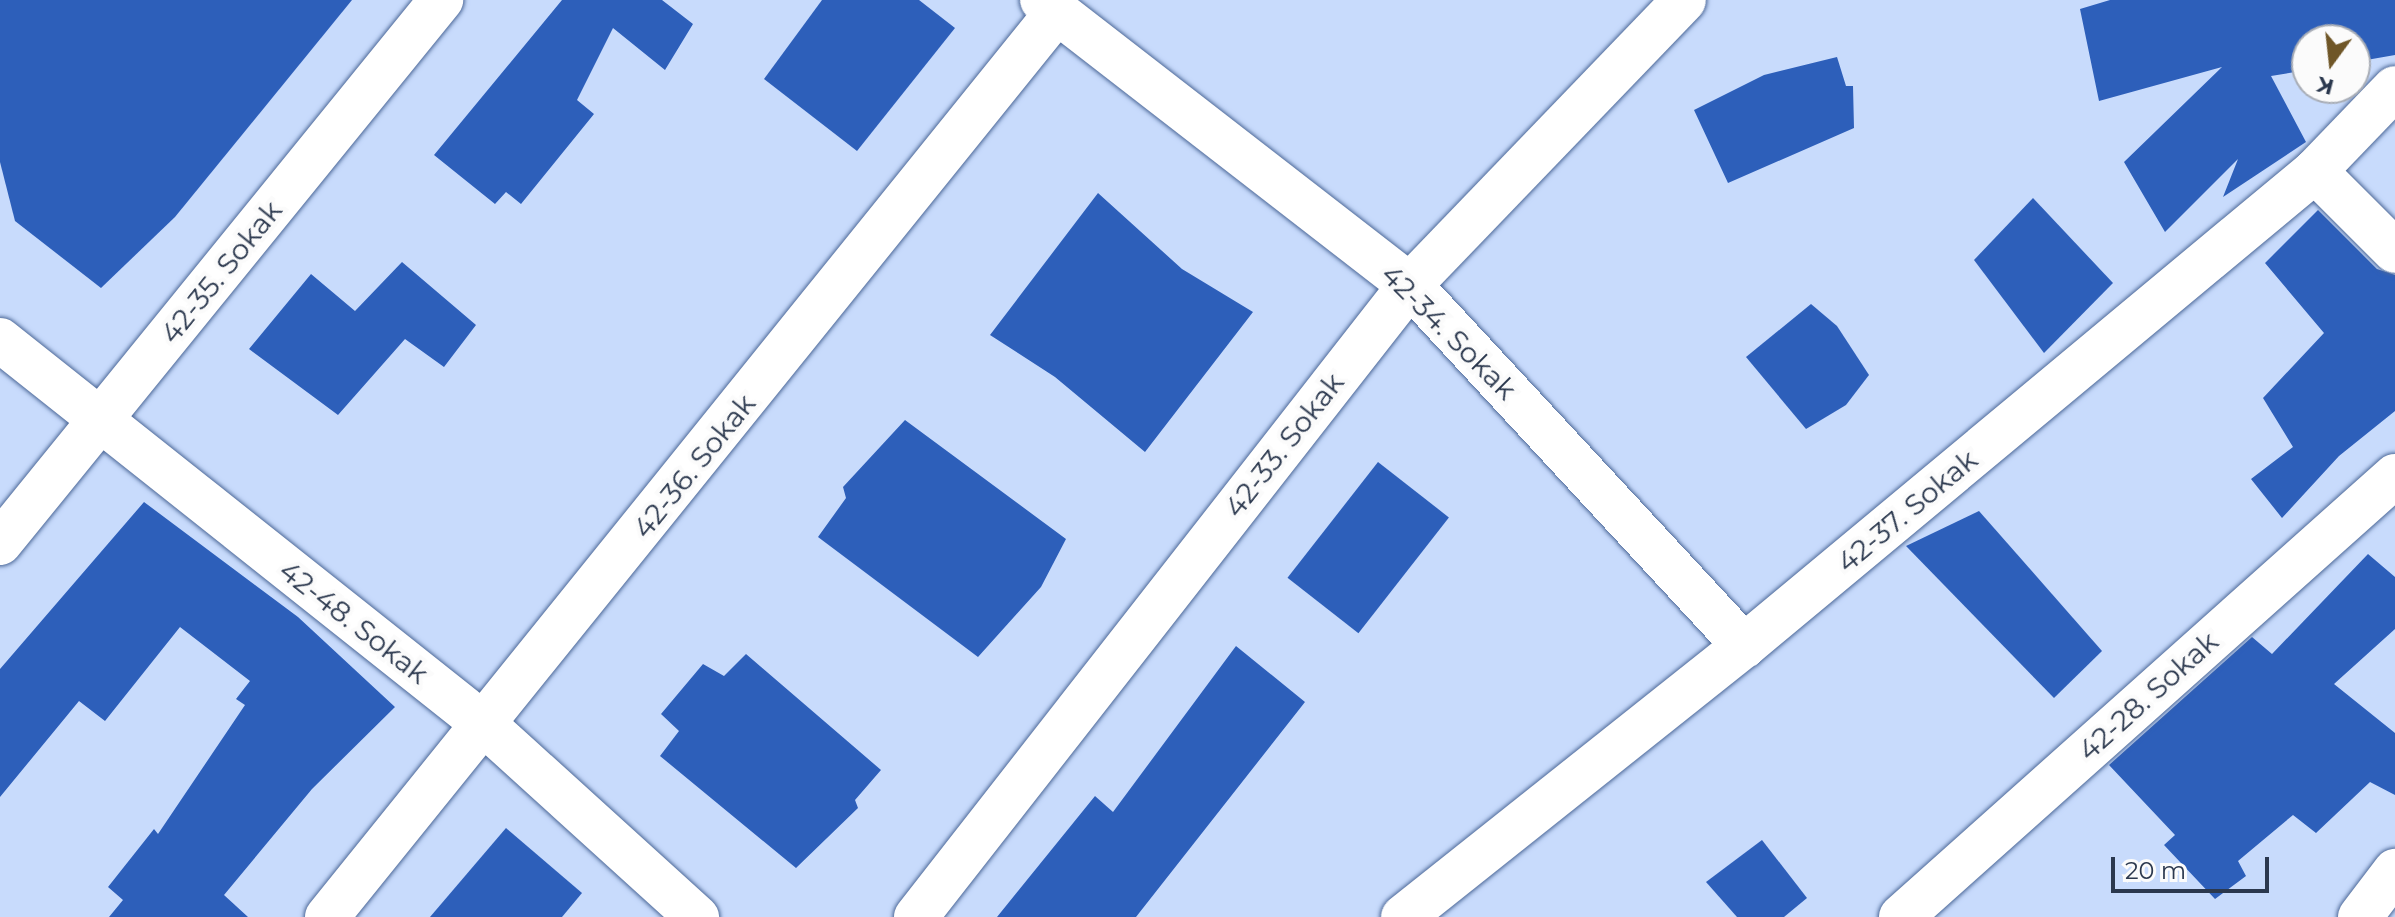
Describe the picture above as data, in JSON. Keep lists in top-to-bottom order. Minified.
{"streets":{"street":["42-35. Sokak","42-34. Sokak","42-33. Sokak","42-36. Sokak","42-37. Sokak","42-48. Sokak","42-28. Sokak"]},"crossings":[["42-35. Sokak","42-48. Sokak"],["42-34. Sokak","42-33. Sokak"],["42-34. Sokak","42-36. Sokak"],["42-34. Sokak","42-37. Sokak"],["42-36. Sokak","42-48. Sokak"]],"scale_bar":"20 m","north":"bottom"}
